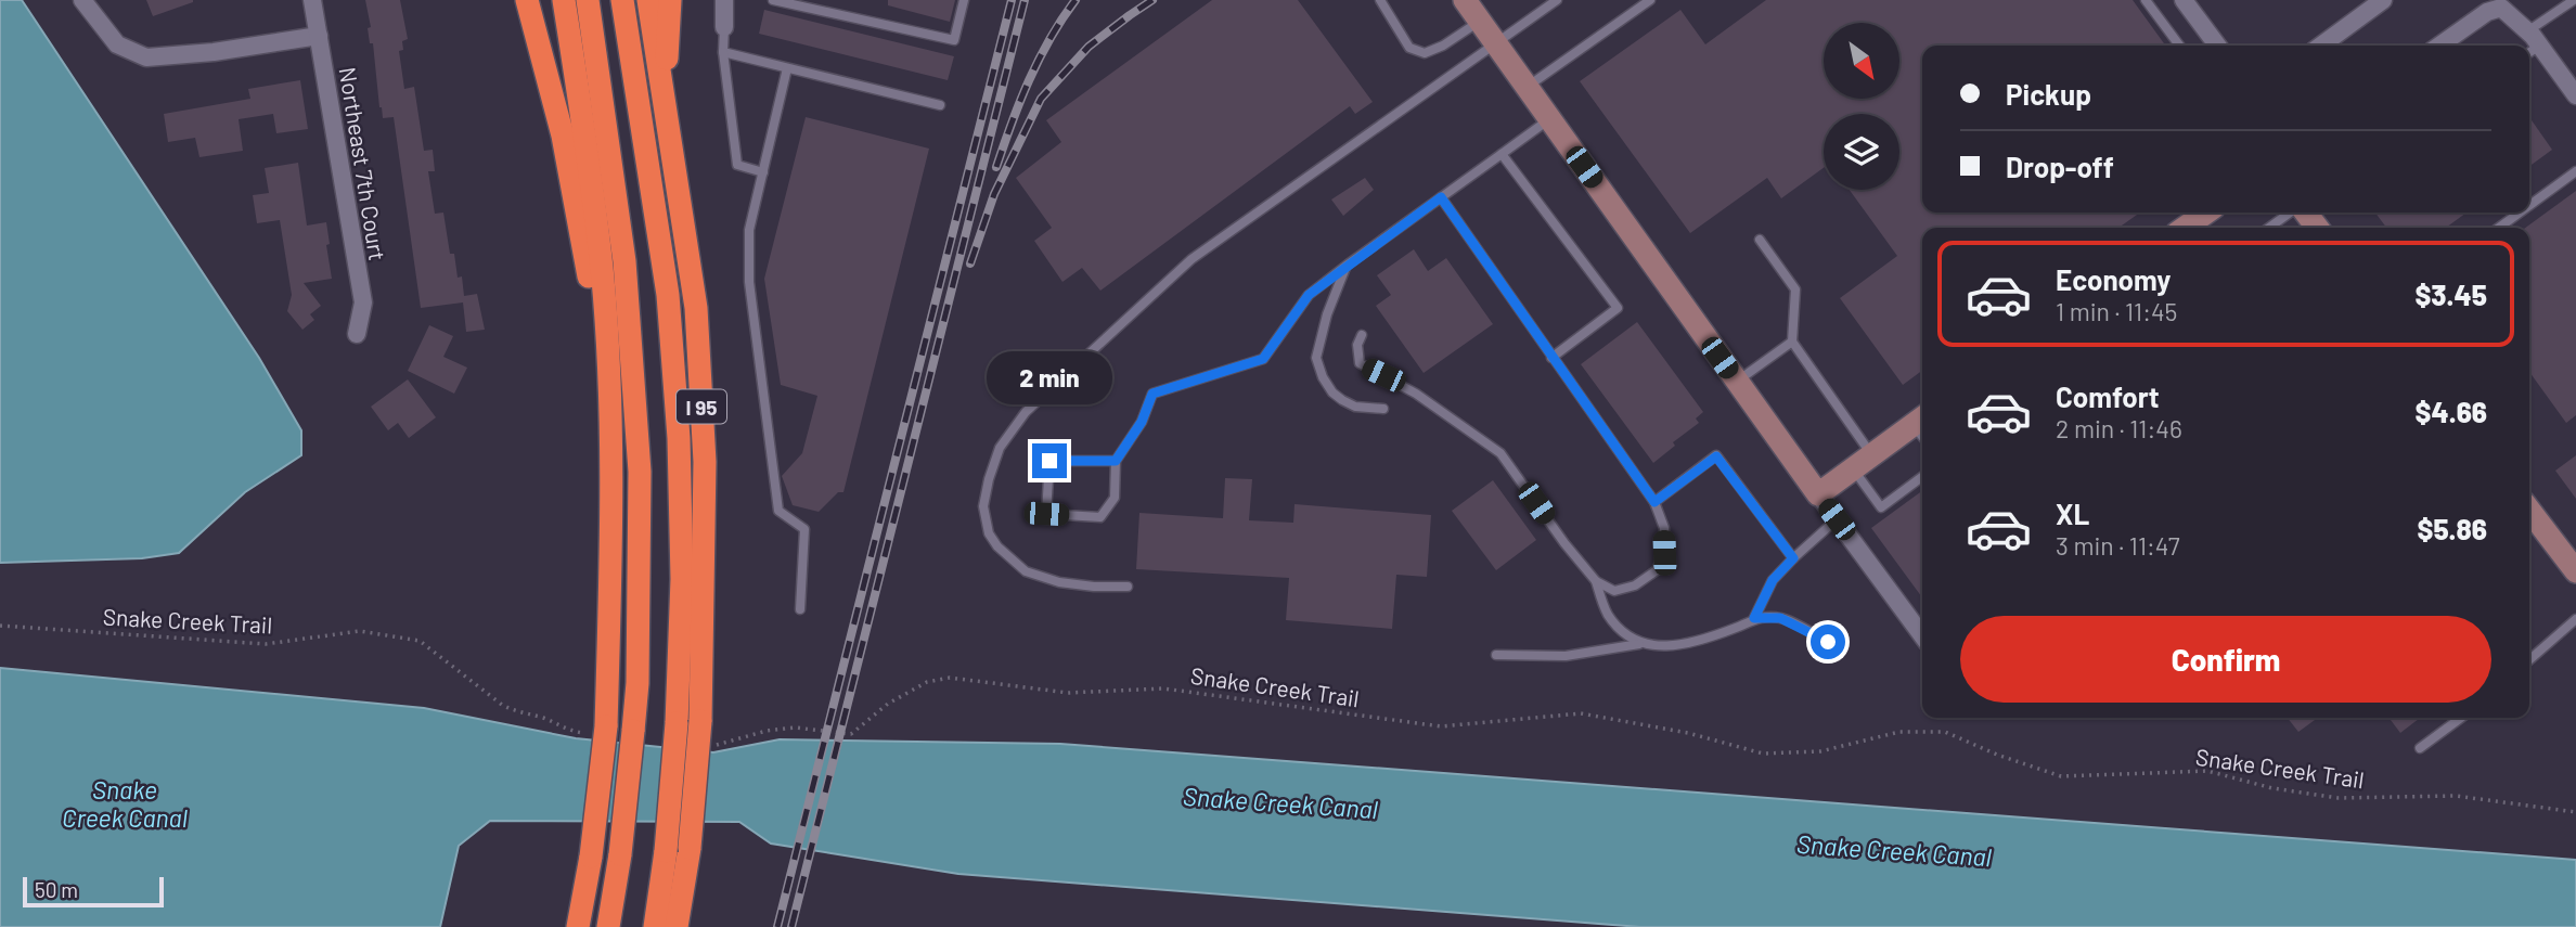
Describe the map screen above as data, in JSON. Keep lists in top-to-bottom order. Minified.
{"streets":{"highway":["I 95"],"street":["Northeast 7th Court"],"path":["Snake Creek Trail"]},"water":["Snake Creek Canal"],"scale_bar":"50 m","north":"bottom right","page":{"banner":["Pickup","Drop-off"],"list":[{"name":"Economy","note":"1 min · 11:45","value":"$3.45"},{"name":"Comfort","note":"2 min · 11:46","value":"$4.66"},{"name":"XL","note":"3 min · 11:47","value":"$5.86"}],"bubble":"2 min","buttons":"Confirm","scale":"50 m"}}
